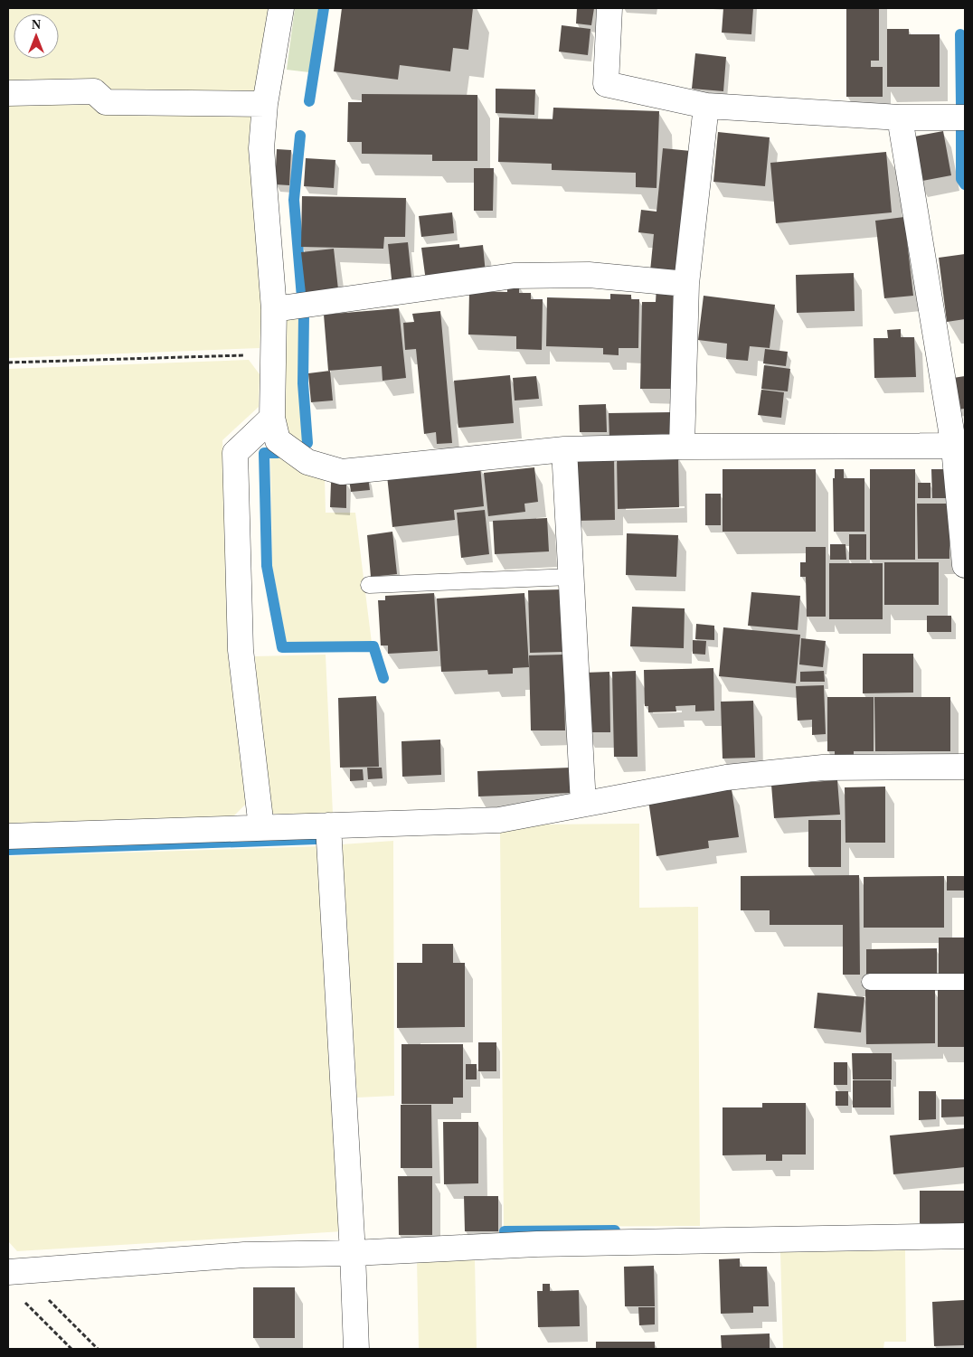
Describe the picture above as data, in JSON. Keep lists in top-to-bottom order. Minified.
{"north":"top"}
